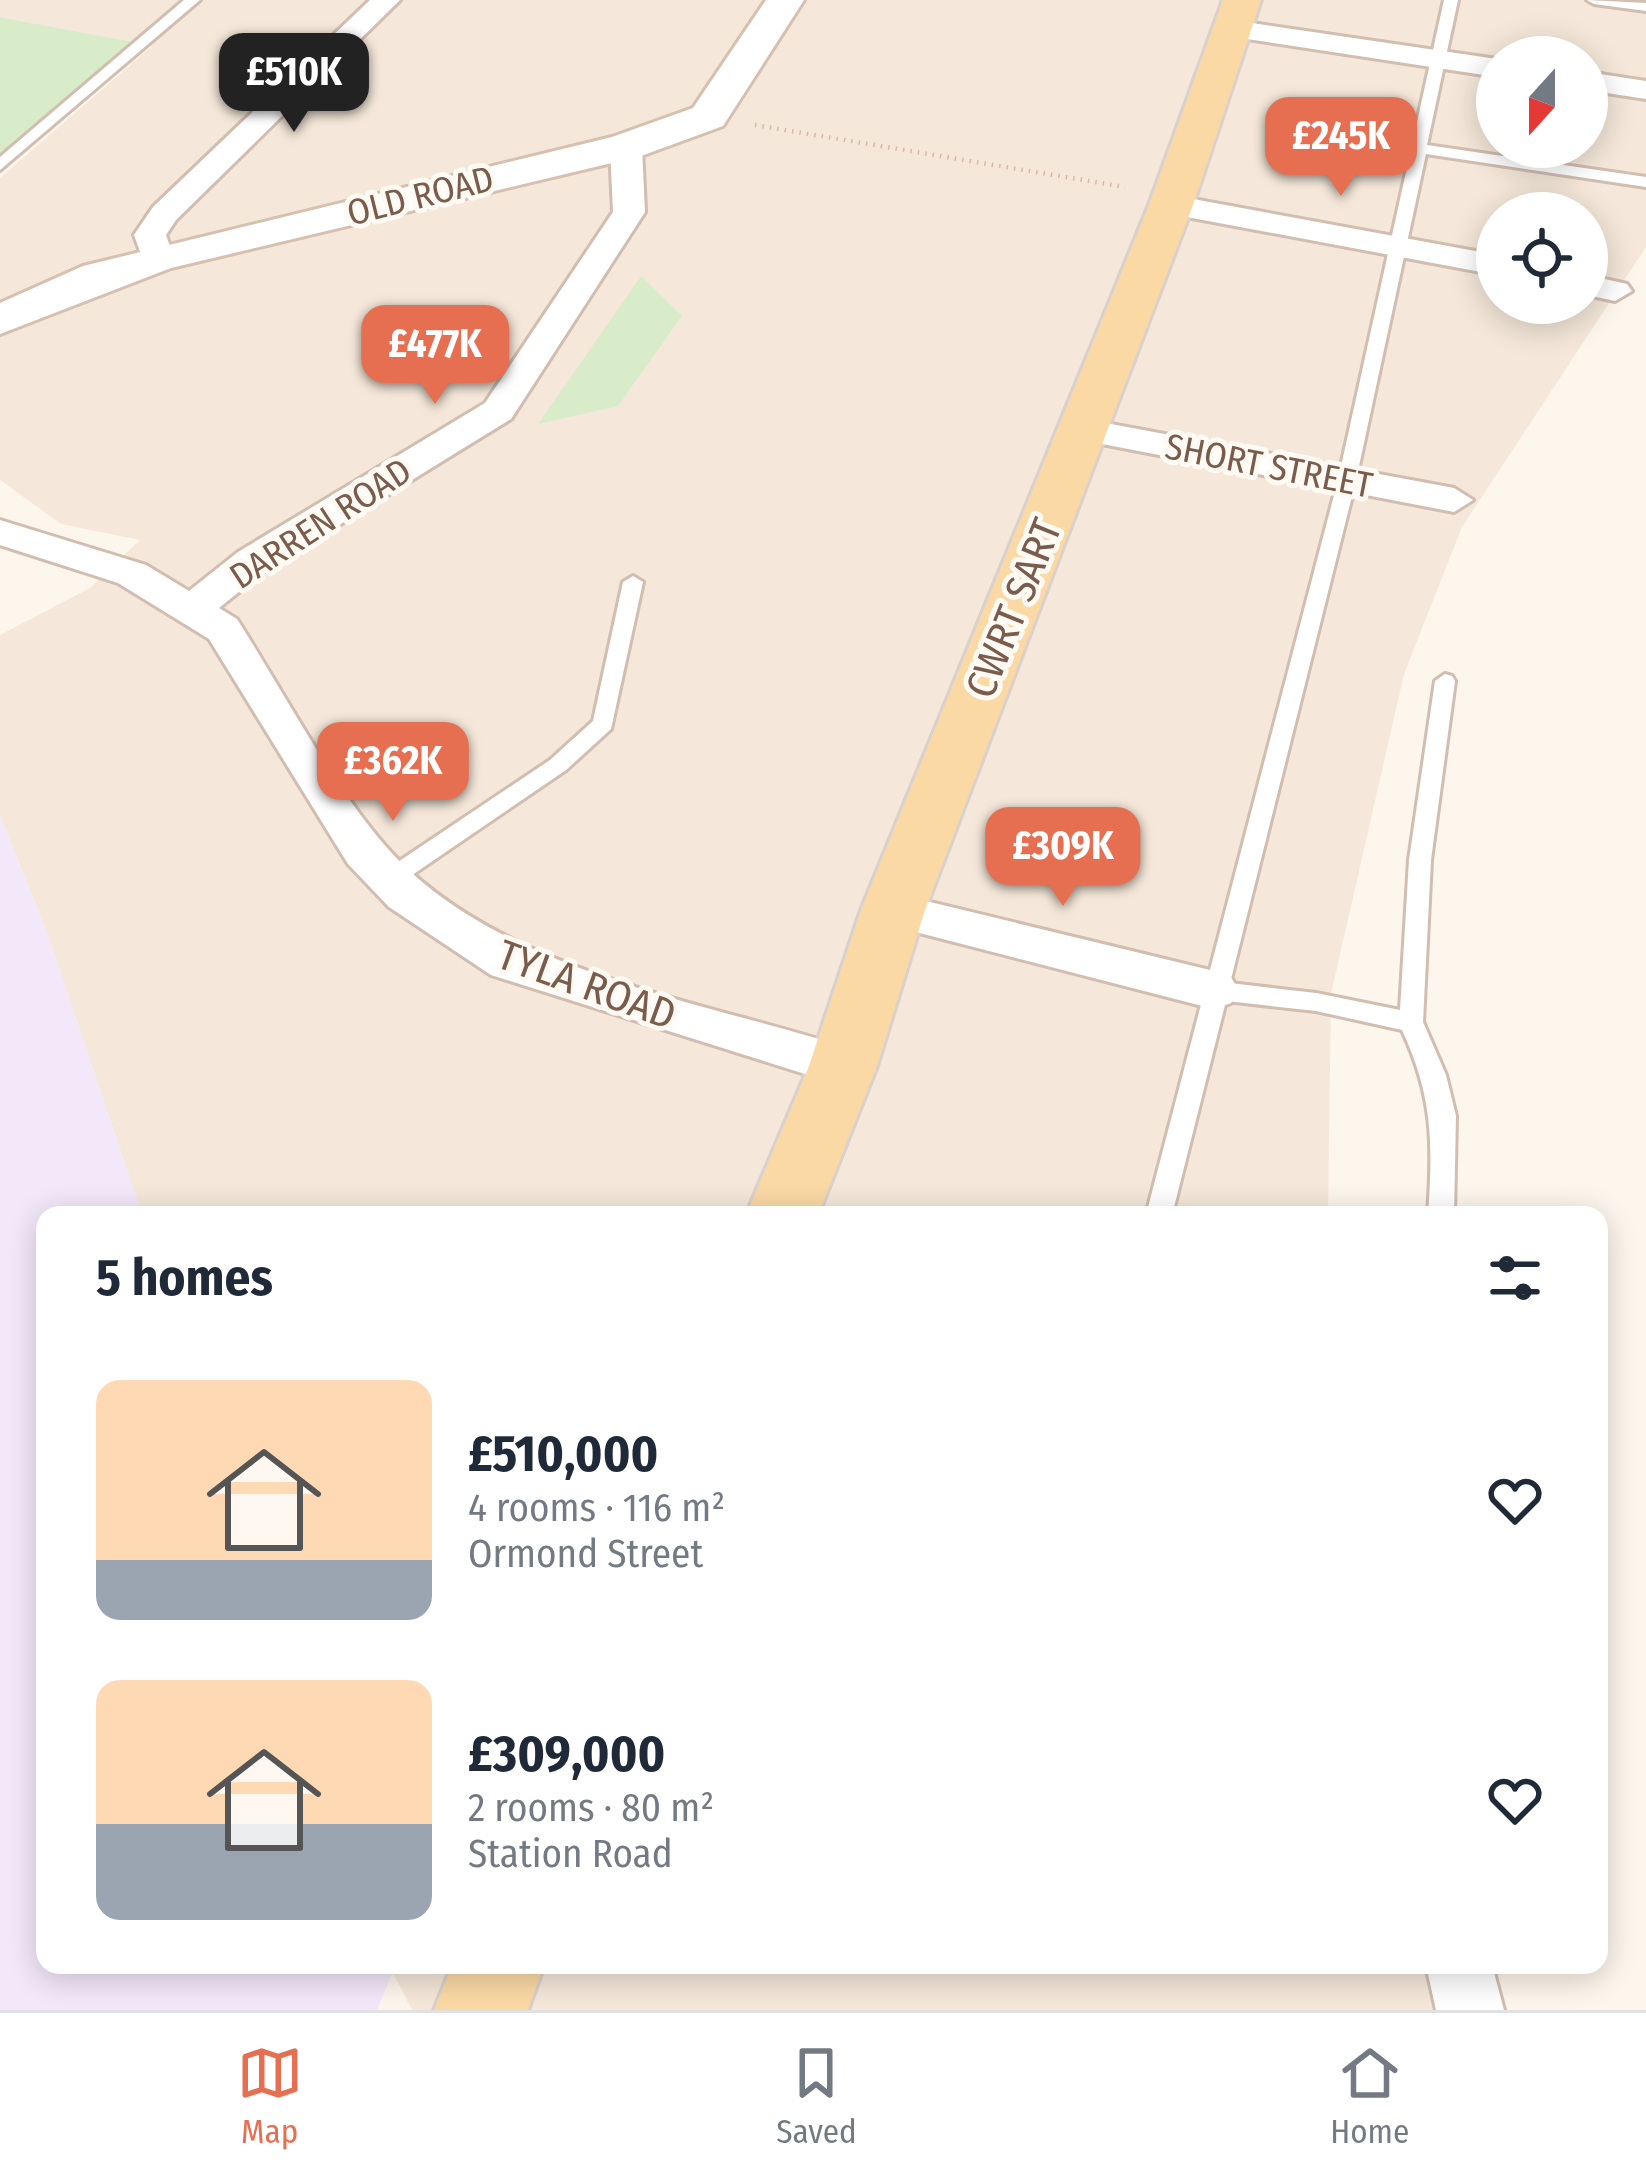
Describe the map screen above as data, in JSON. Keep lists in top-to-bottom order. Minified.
{"streets":{"main road":["CWRT SART"],"street":["OLD ROAD","SHORT STREET","DARREN ROAD","TYLA ROAD"]},"crossings":[["OLD ROAD","DARREN ROAD"],["SHORT STREET","CWRT SART"],["DARREN ROAD","TYLA ROAD"],["CWRT SART","TYLA ROAD"]],"north":"bottom","page":{"price":["£510K","£245K","£477K","£362K","£309K"],"heading":"5 homes","list":[{"name":"£510,000","note":"4 rooms · 116 m² · Ormond Street"},{"name":"£309,000","note":"2 rooms · 80 m² · Station Road"}],"tabs":["Map","Saved","Home"]}}
